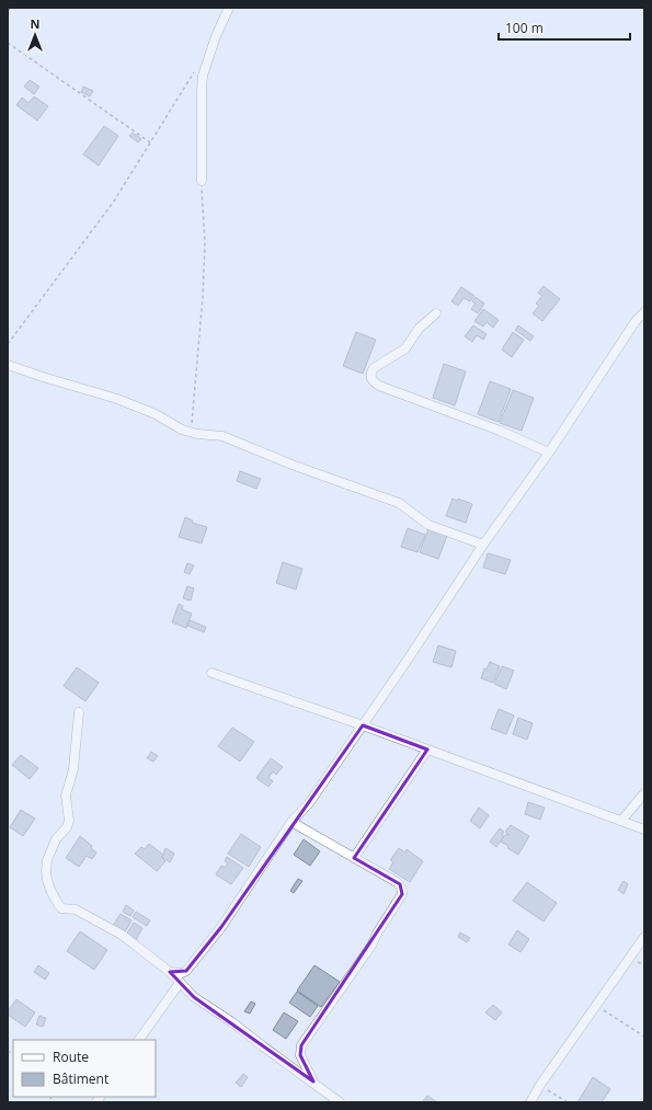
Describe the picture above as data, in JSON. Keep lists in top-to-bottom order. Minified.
{"legend":["Route","Bâtiment"],"scale_bar":"100 m","north":"top"}
